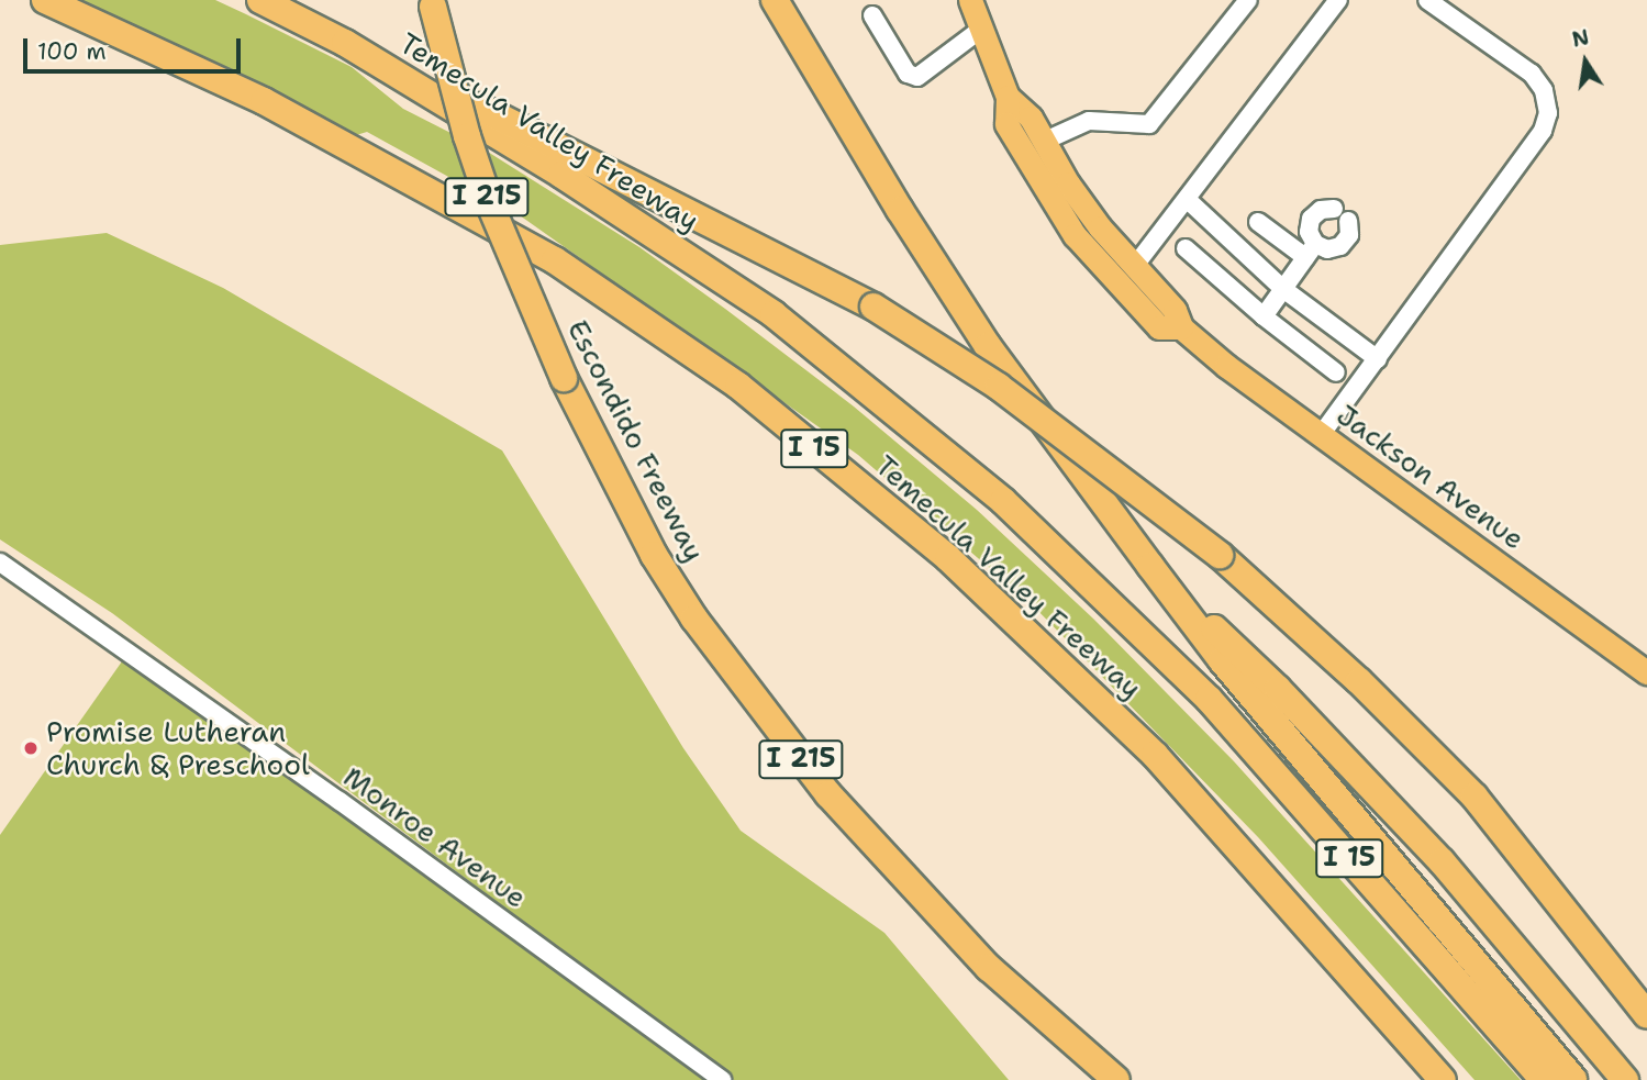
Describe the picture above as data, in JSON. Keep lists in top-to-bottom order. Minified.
{"streets":{"highway":["Temecula Valley Freeway","I 215","Escondido Freeway","I 15"],"main road":["Jackson Avenue"],"street":["Monroe Avenue"]},"places":["Promise Lutheran Church & Preschool"],"scale_bar":"100 m","north":"top"}
